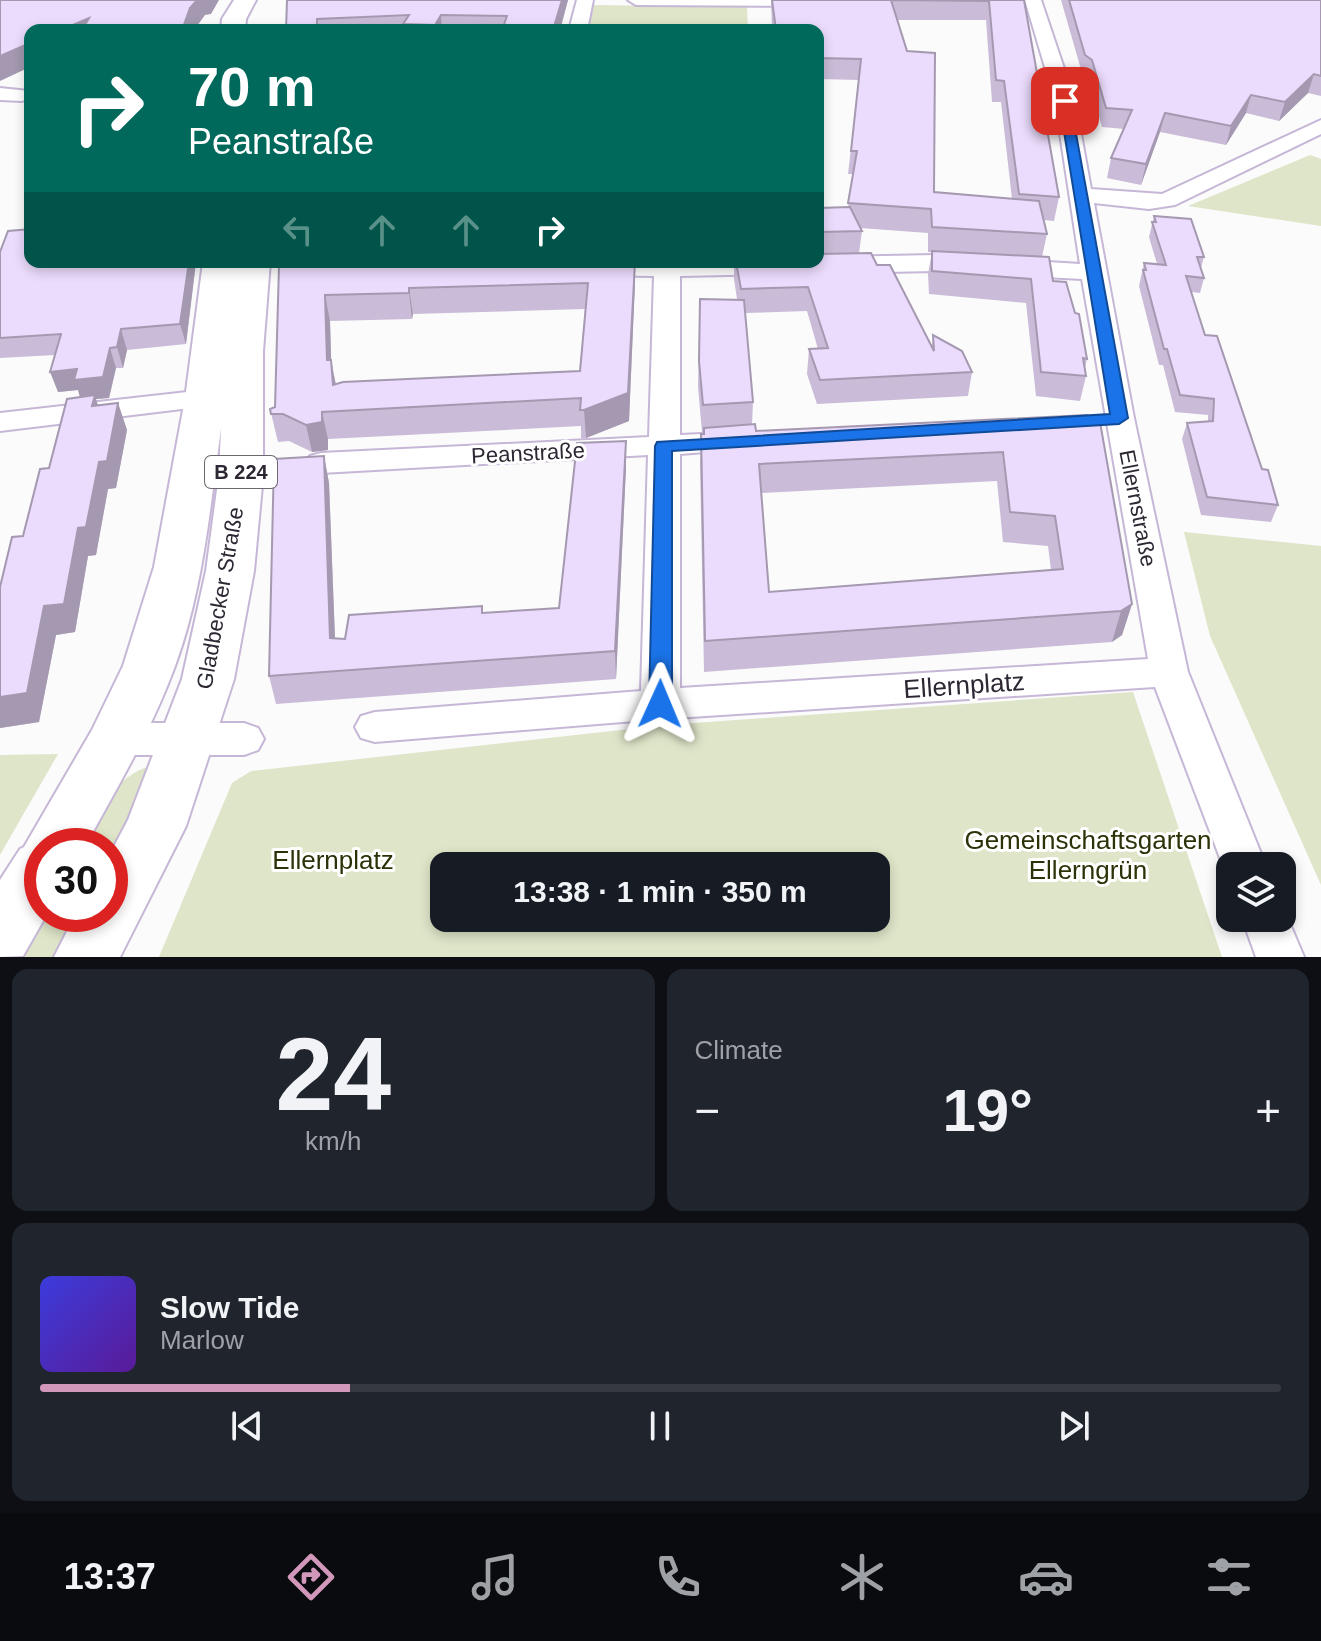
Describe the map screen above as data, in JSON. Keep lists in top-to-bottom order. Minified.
{"streets":{"main road":["B 224","Gladbecker Straße"],"street":["Peanstraße","Ellernstraße","Ellernplatz"]},"crossings":[["Ellernstraße","Ellernplatz"]],"parks":["Gemeinschaftsgarten Ellerngrün","Ellernplatz"],"page":{"turn":["70 m","Peanstraße"],"limit":"30","trip":"13:38 · 1 min · 350 m","tile":[["24","km/h"],"Climate"],"heat":["−","19°","+"],"song":["Slow Tide","Marlow"],"tabs":"13:37"}}
